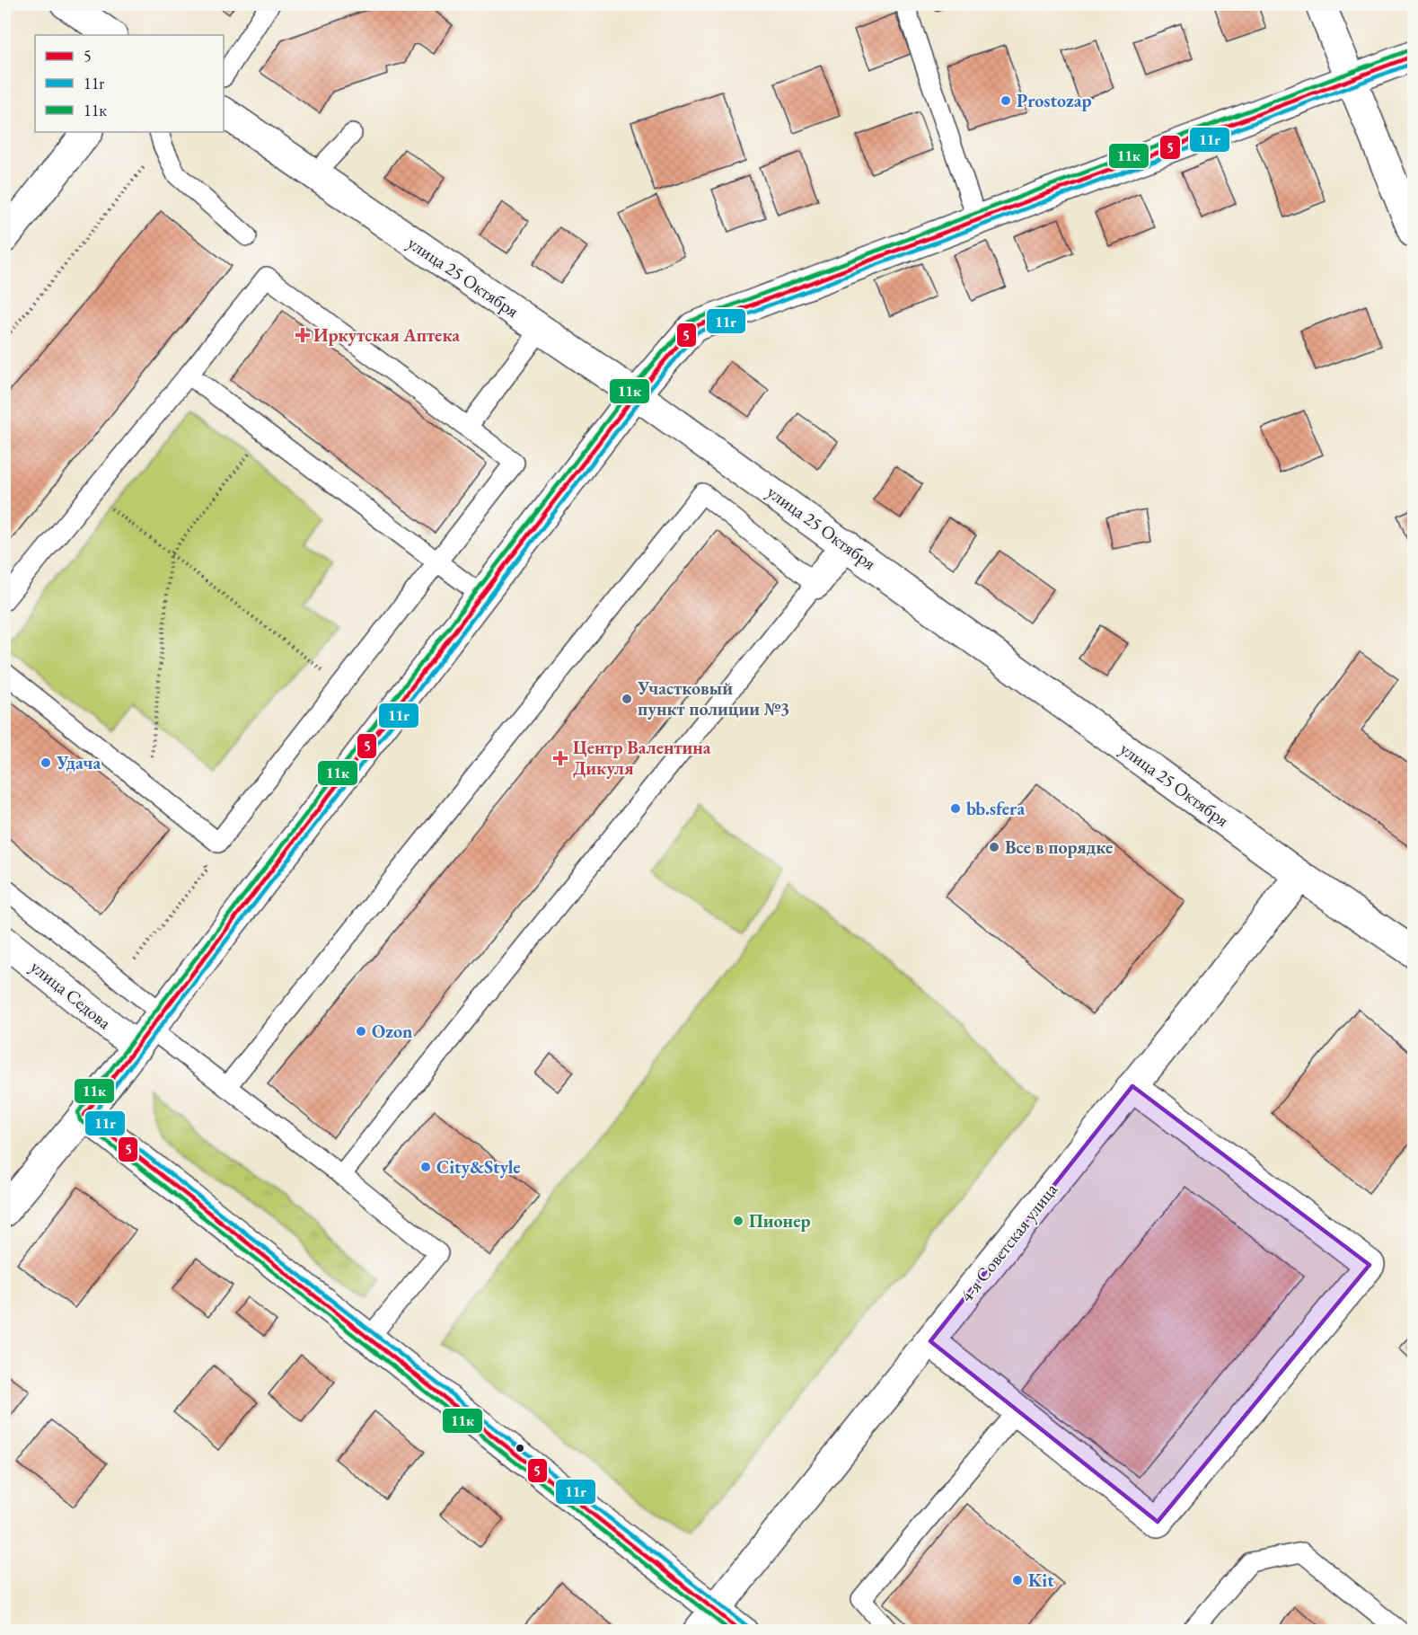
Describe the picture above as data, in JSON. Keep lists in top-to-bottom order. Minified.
{"streets":{"street":["улица 25 Октября","улица Седова","4-я Советская улица"]},"crossings":[["улица 25 Октября","4-я Советская улица"]],"places":{"other":["Prostozap","Участковый пункт полиции №3","Удача","bb.sfera","Все в порядке","Ozon","City&Style","Пионер","Kit"],"health":["Иркутская Аптека","Центр Валентина Дикуля"]},"lines":["transit line 11к","transit line 5","transit line 11r"],"legend":["5","11r","11к"]}
